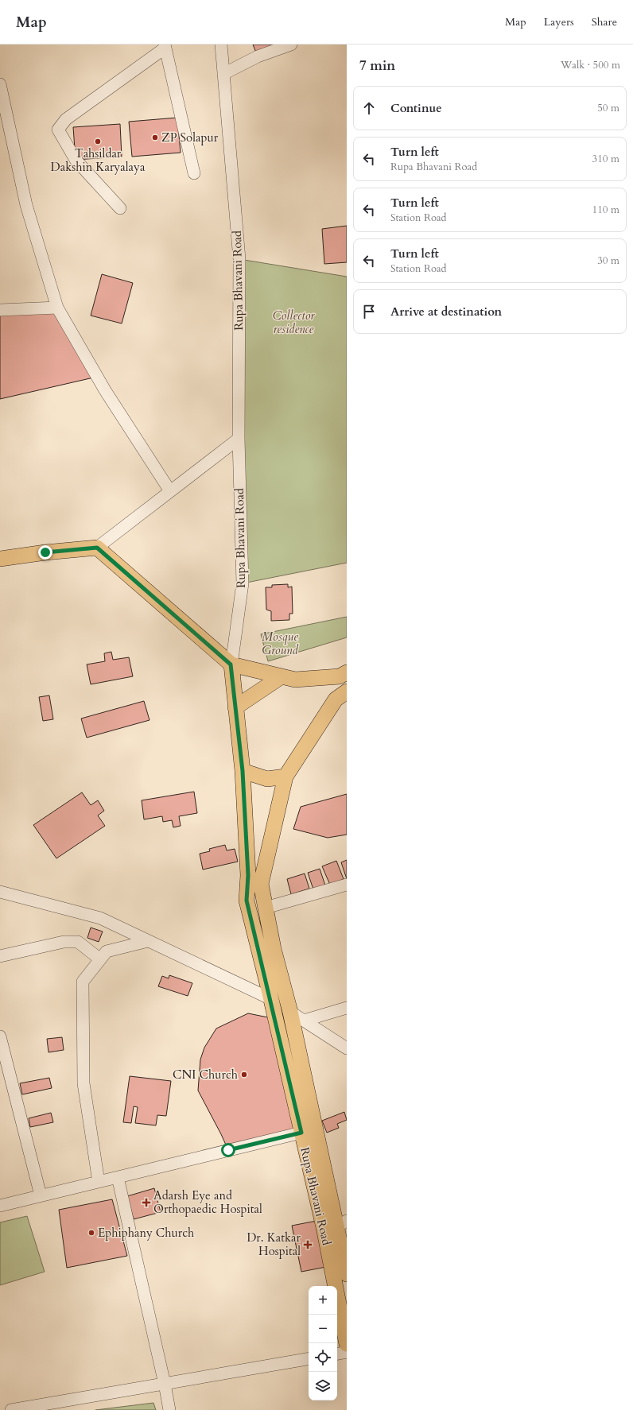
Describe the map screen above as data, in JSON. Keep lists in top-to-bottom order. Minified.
{"streets":{"main road":["Rupa Bhavani Road"]},"parks":["Collector residence","Mosque Ground"],"places":{"other":["ZP Solapur","Tahsildar Dakshin Karyalaya","CNI Church","Ephiphany Church"],"health":["Adarsh Eye and Orthopaedic Hospital","Dr. Katkar Hospital"]},"page":{"header":"Map","nav":["Map","Layers","Share"],"heading":["7 min","Walk · 500 m"],"list":[["Continue","50 m"],["Turn left","Rupa Bhavani Road","310 m"],["Turn left","Station Road","110 m"],["Turn left","Station Road","30 m"],"Arrive at destination"],"map_buttons":["+","−"]}}
